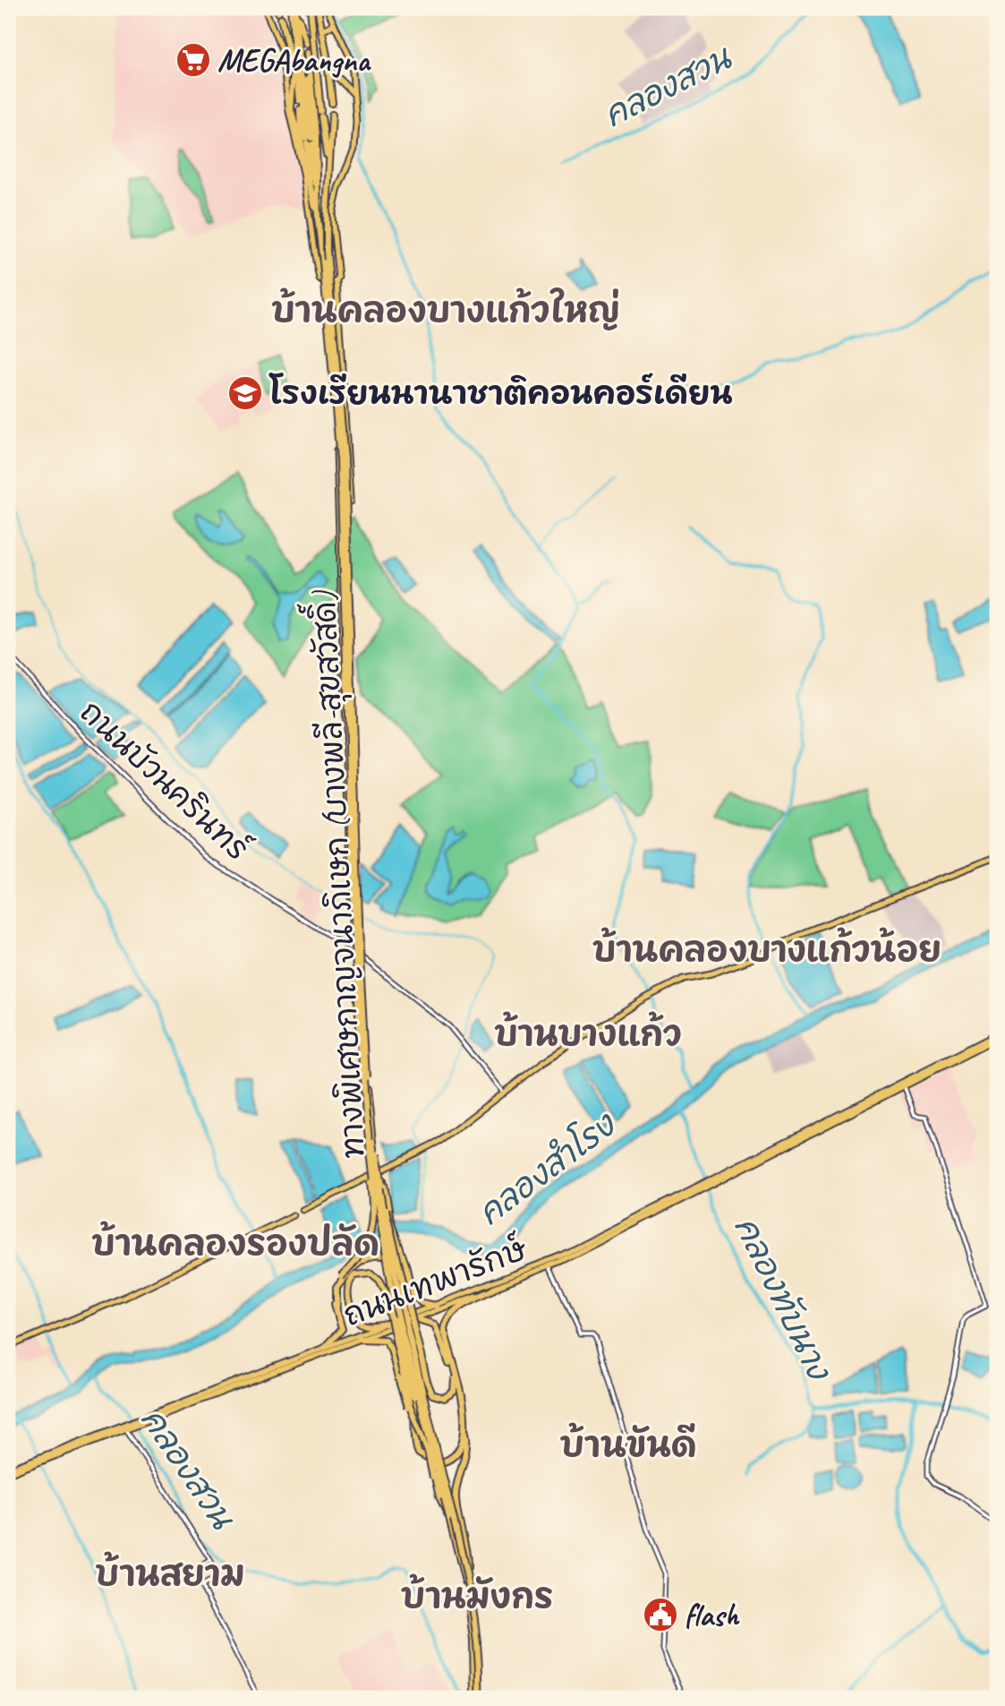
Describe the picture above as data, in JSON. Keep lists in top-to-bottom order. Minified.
{"streets":{"highway":["ทางพิเศษกาญจนาภิเษก (บางพลี-สุขสวัสดิ์)"],"main road":["ถนนเทพารักษ์"],"street":["ถนนบัวนครินทร์"]},"districts":["บ้านคลองบางแก้วใหญ่","บ้านคลองบางแก้วน้อย","บ้านบางแก้ว","บ้านคลองรองปลัด","บ้านขันดี","บ้านสยาม","บ้านมังกร"],"water":["คลองสวน","คลองสำโรง","คลองทับนาง"],"places":{"supermarket":["MEGAbangna"],"school or university":["โรงเรียนนานาชาติคอนคอร์เดียน"],"public building":["flash"]}}
